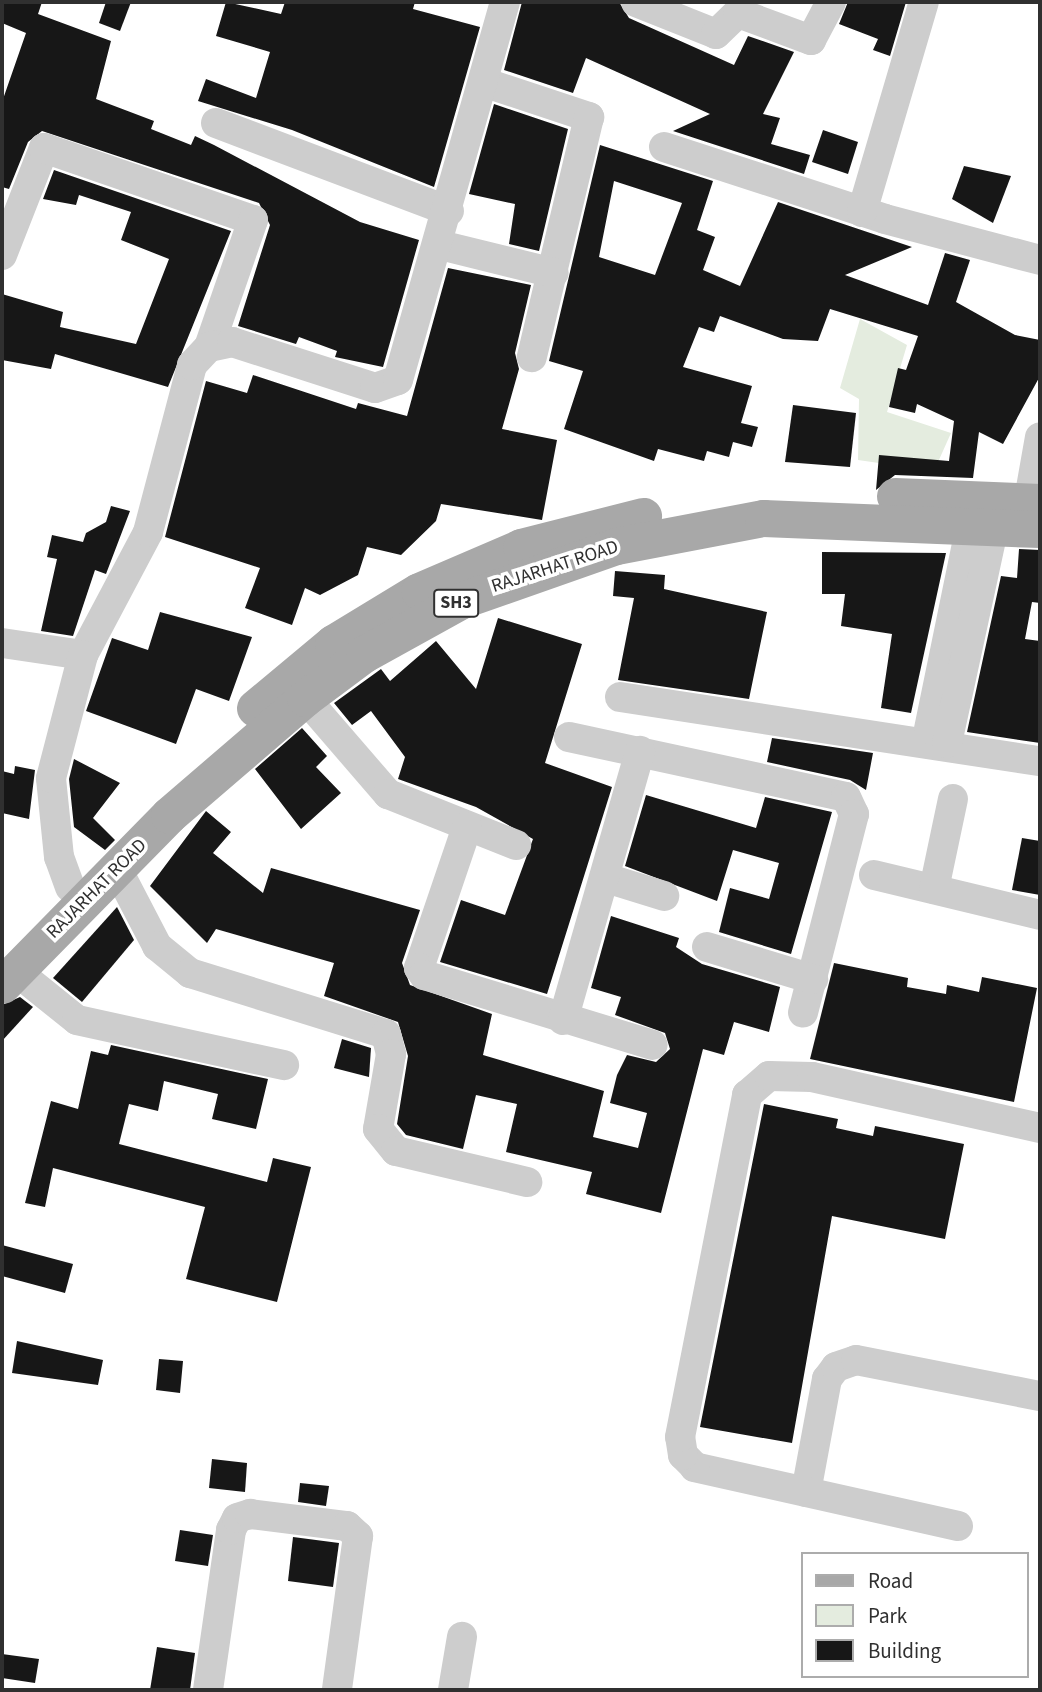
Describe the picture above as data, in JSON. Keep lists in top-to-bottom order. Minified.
{"streets":{"main road":["RAJARHAT ROAD","SH3"]},"legend":["Road","Park","Building"]}
